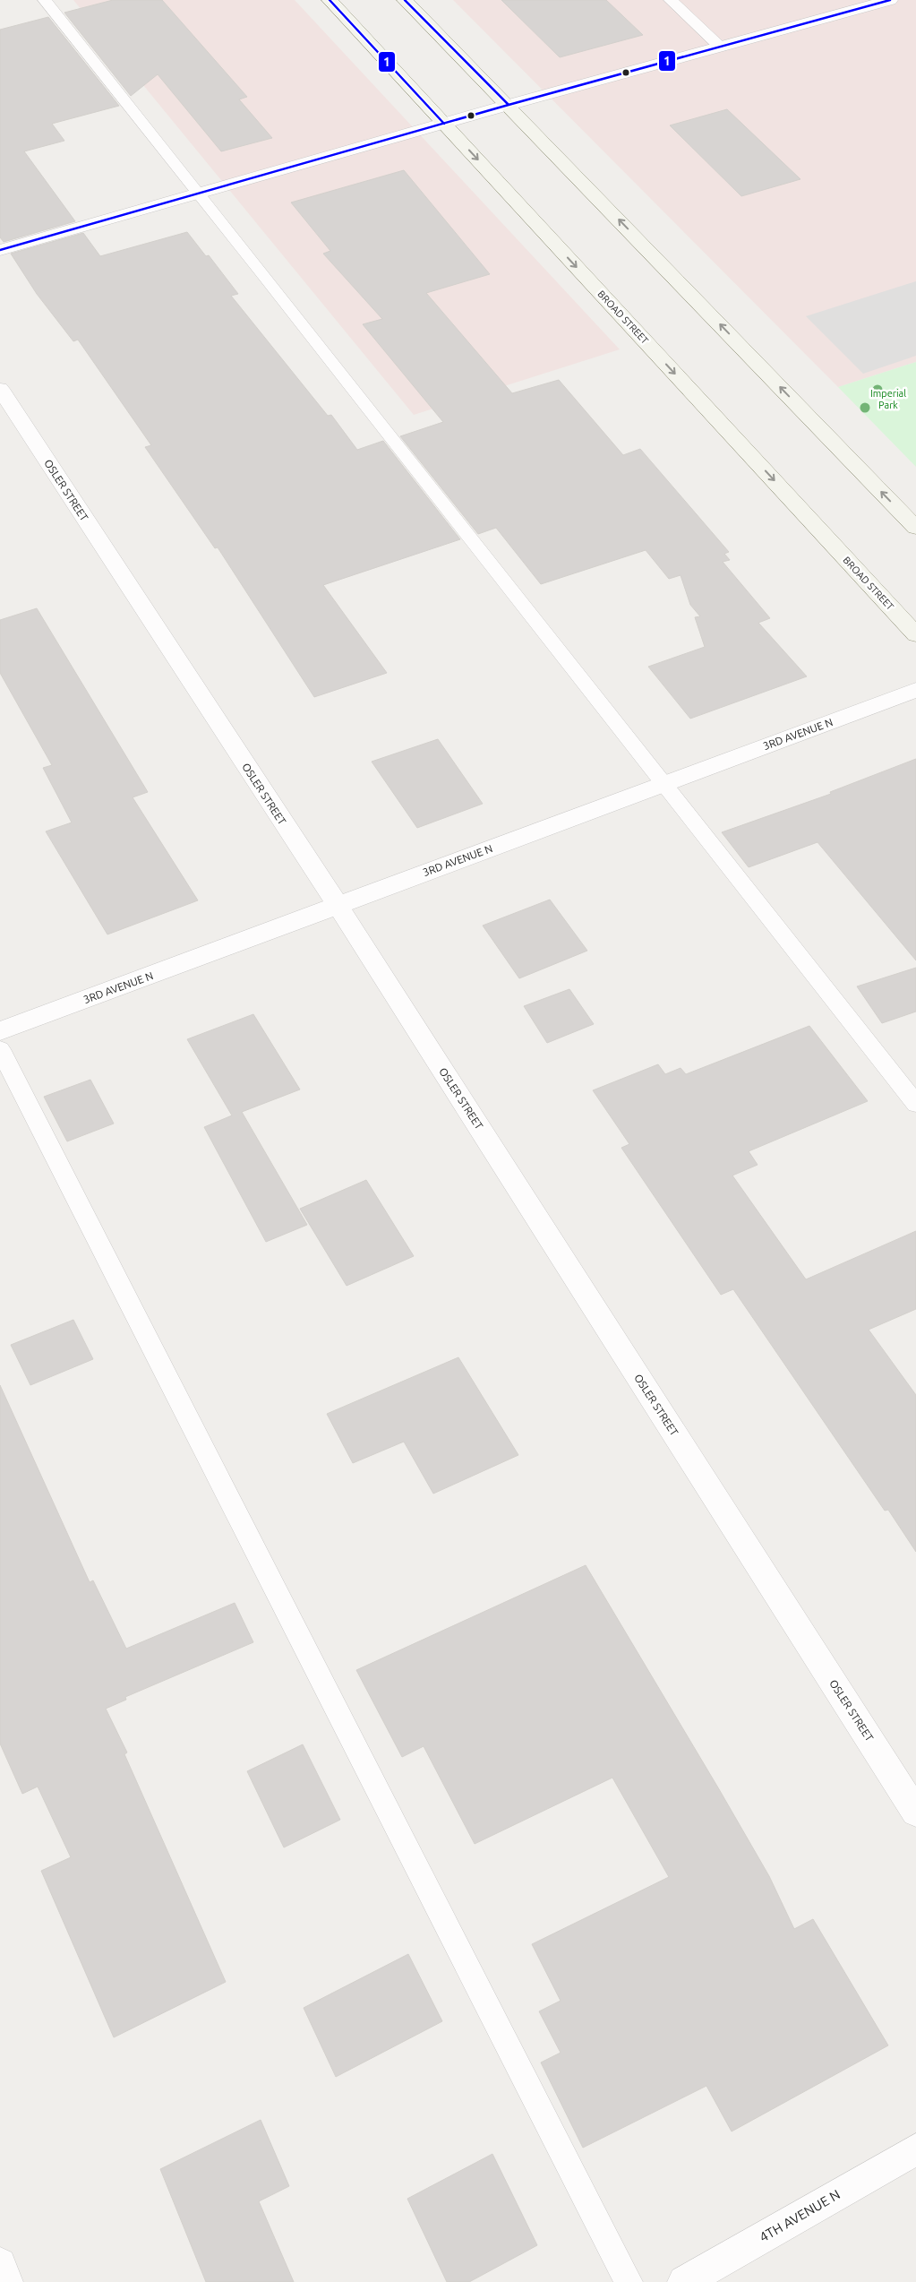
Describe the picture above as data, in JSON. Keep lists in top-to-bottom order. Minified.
{"streets":{"main road":["BROAD STREET"],"street":["OSLER STREET","3RD AVENUE N","4TH AVENUE N"]},"crossings":[["OSLER STREET","3RD AVENUE N"]],"parks":["Imperial Park"],"lines":["transit line 1"]}
